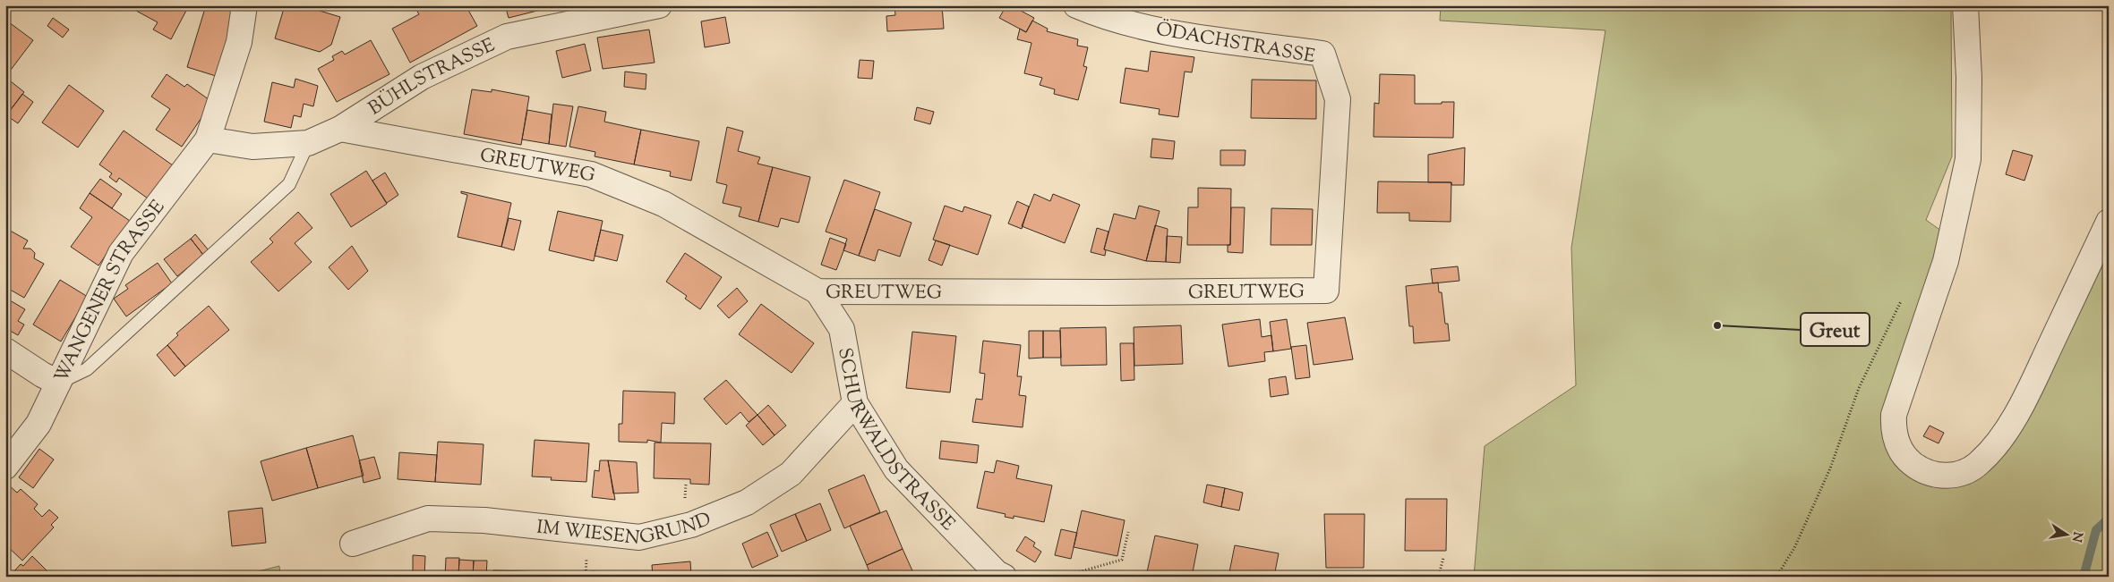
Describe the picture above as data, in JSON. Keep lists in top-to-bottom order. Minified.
{"streets":{"street":["ÖDACHSTRASSE","BÜHLSTRASSE","GREUTWEG","WANGENER STRASSE","SCHURWALDSTRASSE","IM WIESENGRUND"]},"crossings":[["ÖDACHSTRASSE","GREUTWEG"],["BÜHLSTRASSE","GREUTWEG"],["BÜHLSTRASSE","WANGENER STRASSE"],["GREUTWEG","SCHURWALDSTRASSE"],["SCHURWALDSTRASSE","IM WIESENGRUND"]],"places":["Greut"],"north":"right"}
